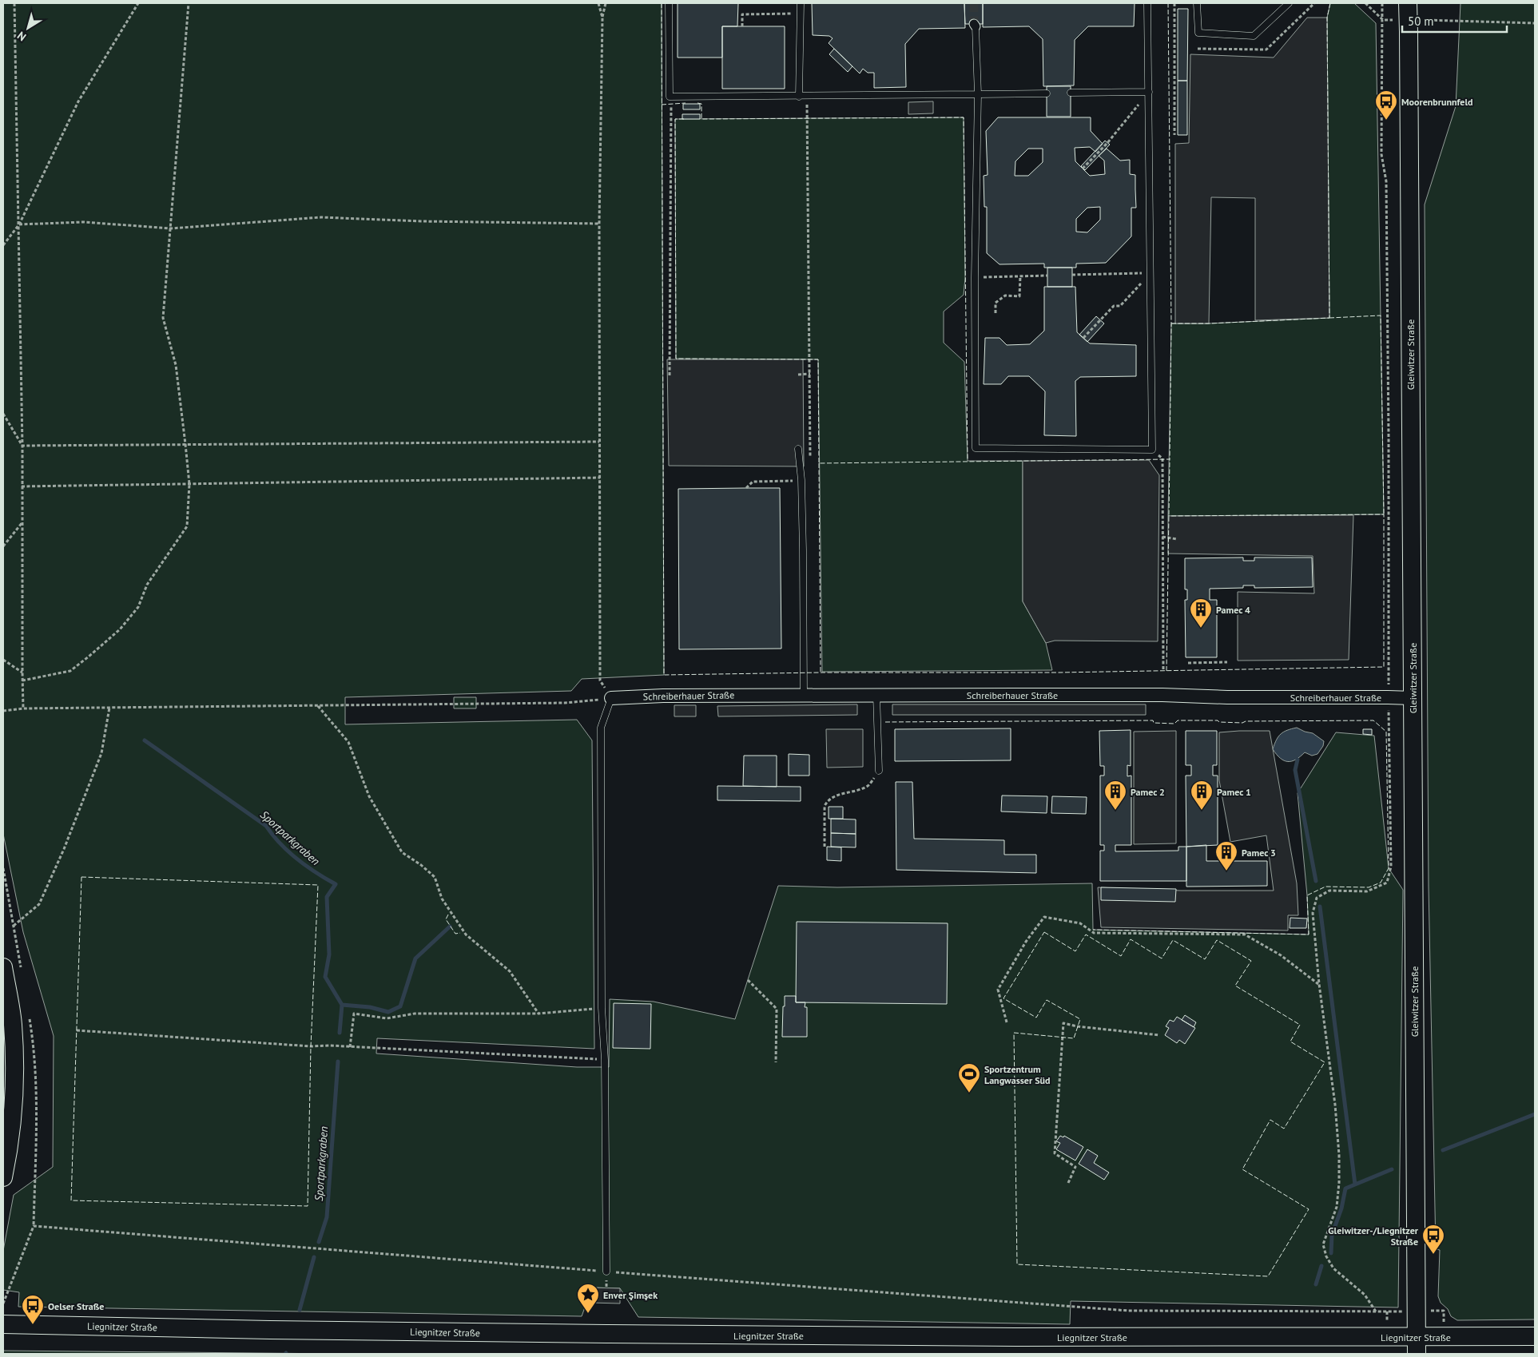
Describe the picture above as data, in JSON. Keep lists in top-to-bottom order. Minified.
{"streets":{"main road":["Gleiwitzer Straße","Liegnitzer Straße"],"street":["Schreiberhauer Straße"]},"crossings":[["Gleiwitzer Straße","Schreiberhauer Straße"],["Gleiwitzer Straße","Liegnitzer Straße"]],"water":["Sportparkgraben"],"places":{"bus stop":["Moorenbrunnfeld","Gleiwitzer-/Liegnitzer Straße","Oelser Straße"],"building":["Pamec 4","Pamec 2","Pamec 1","Pamec 3"],"sports":["Sportzentrum Langwasser Süd"],"place":["Enver Şimşek"]},"scale_bar":"50 m","north":"bottom left"}
